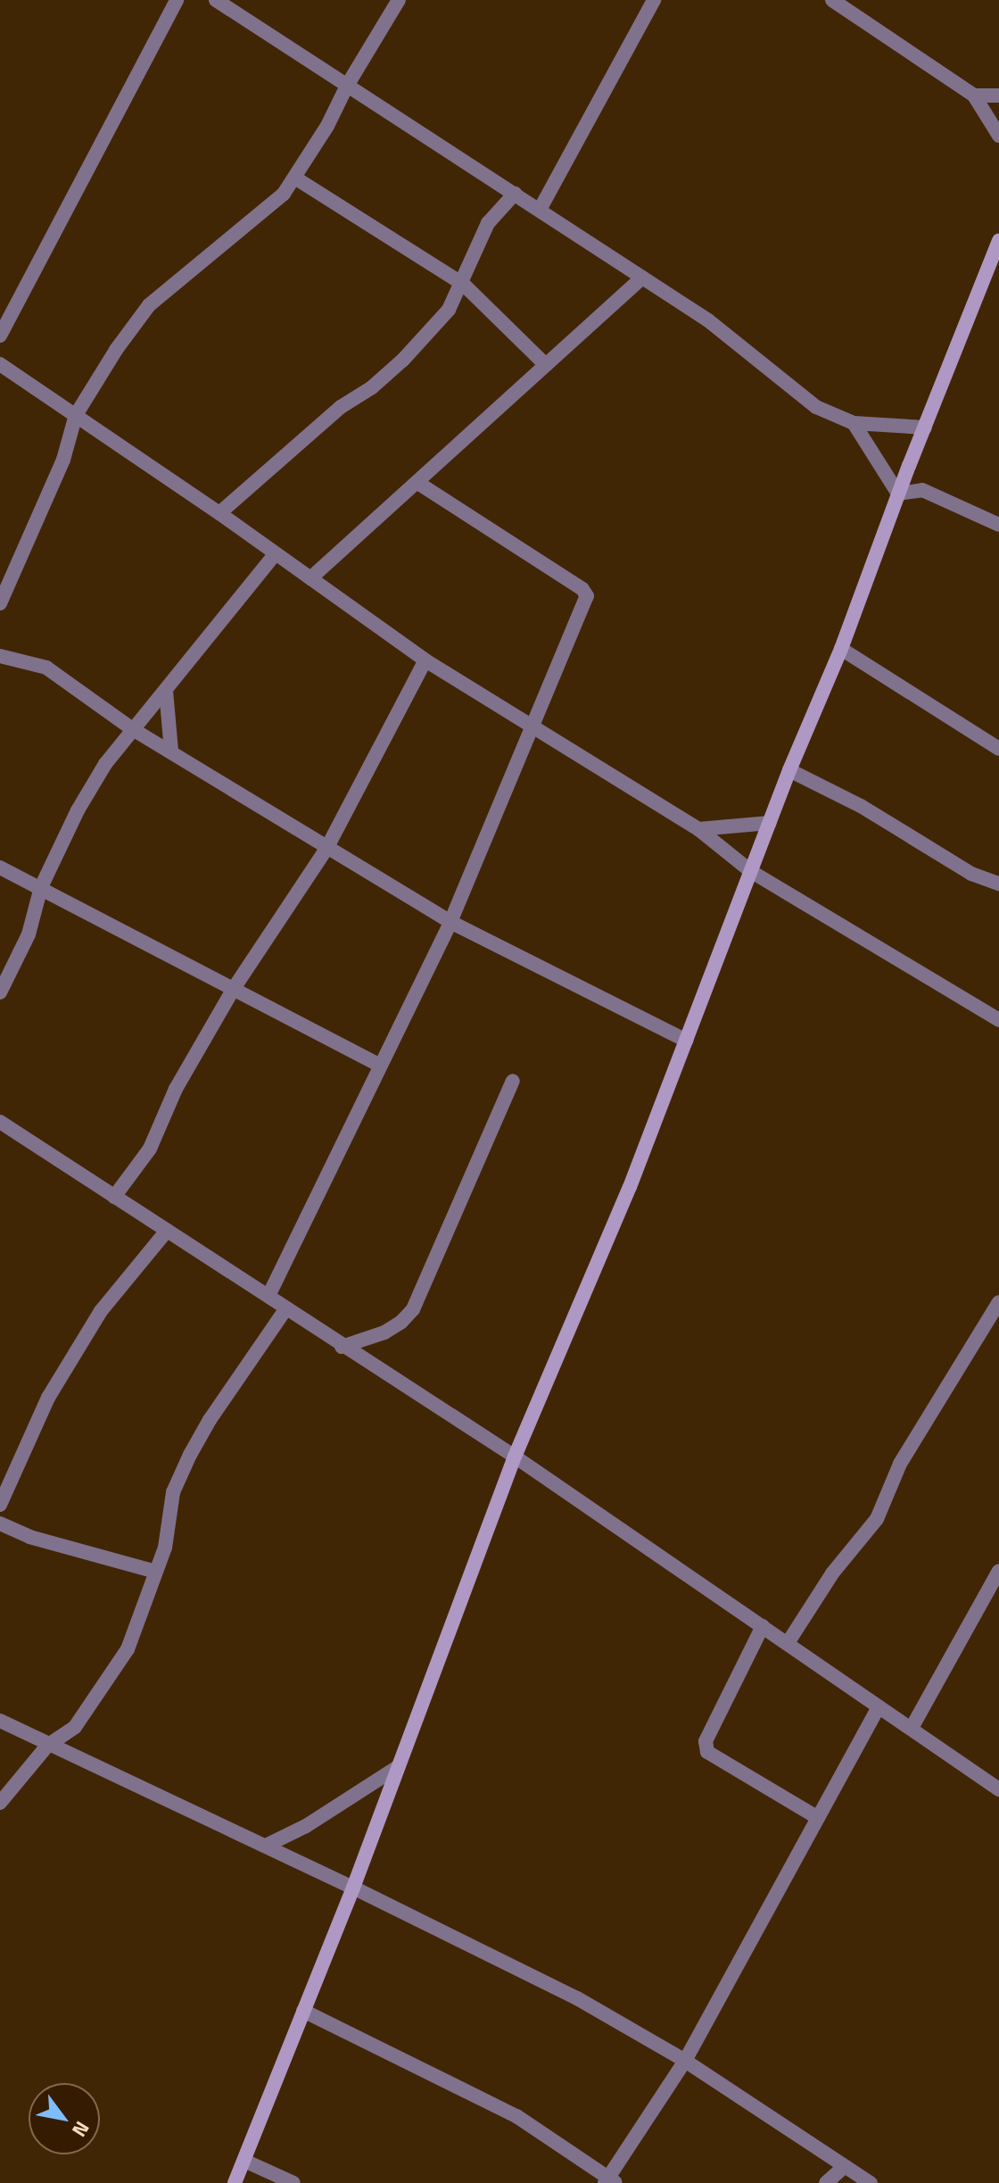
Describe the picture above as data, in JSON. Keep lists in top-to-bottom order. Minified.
{"north":"bottom right"}
